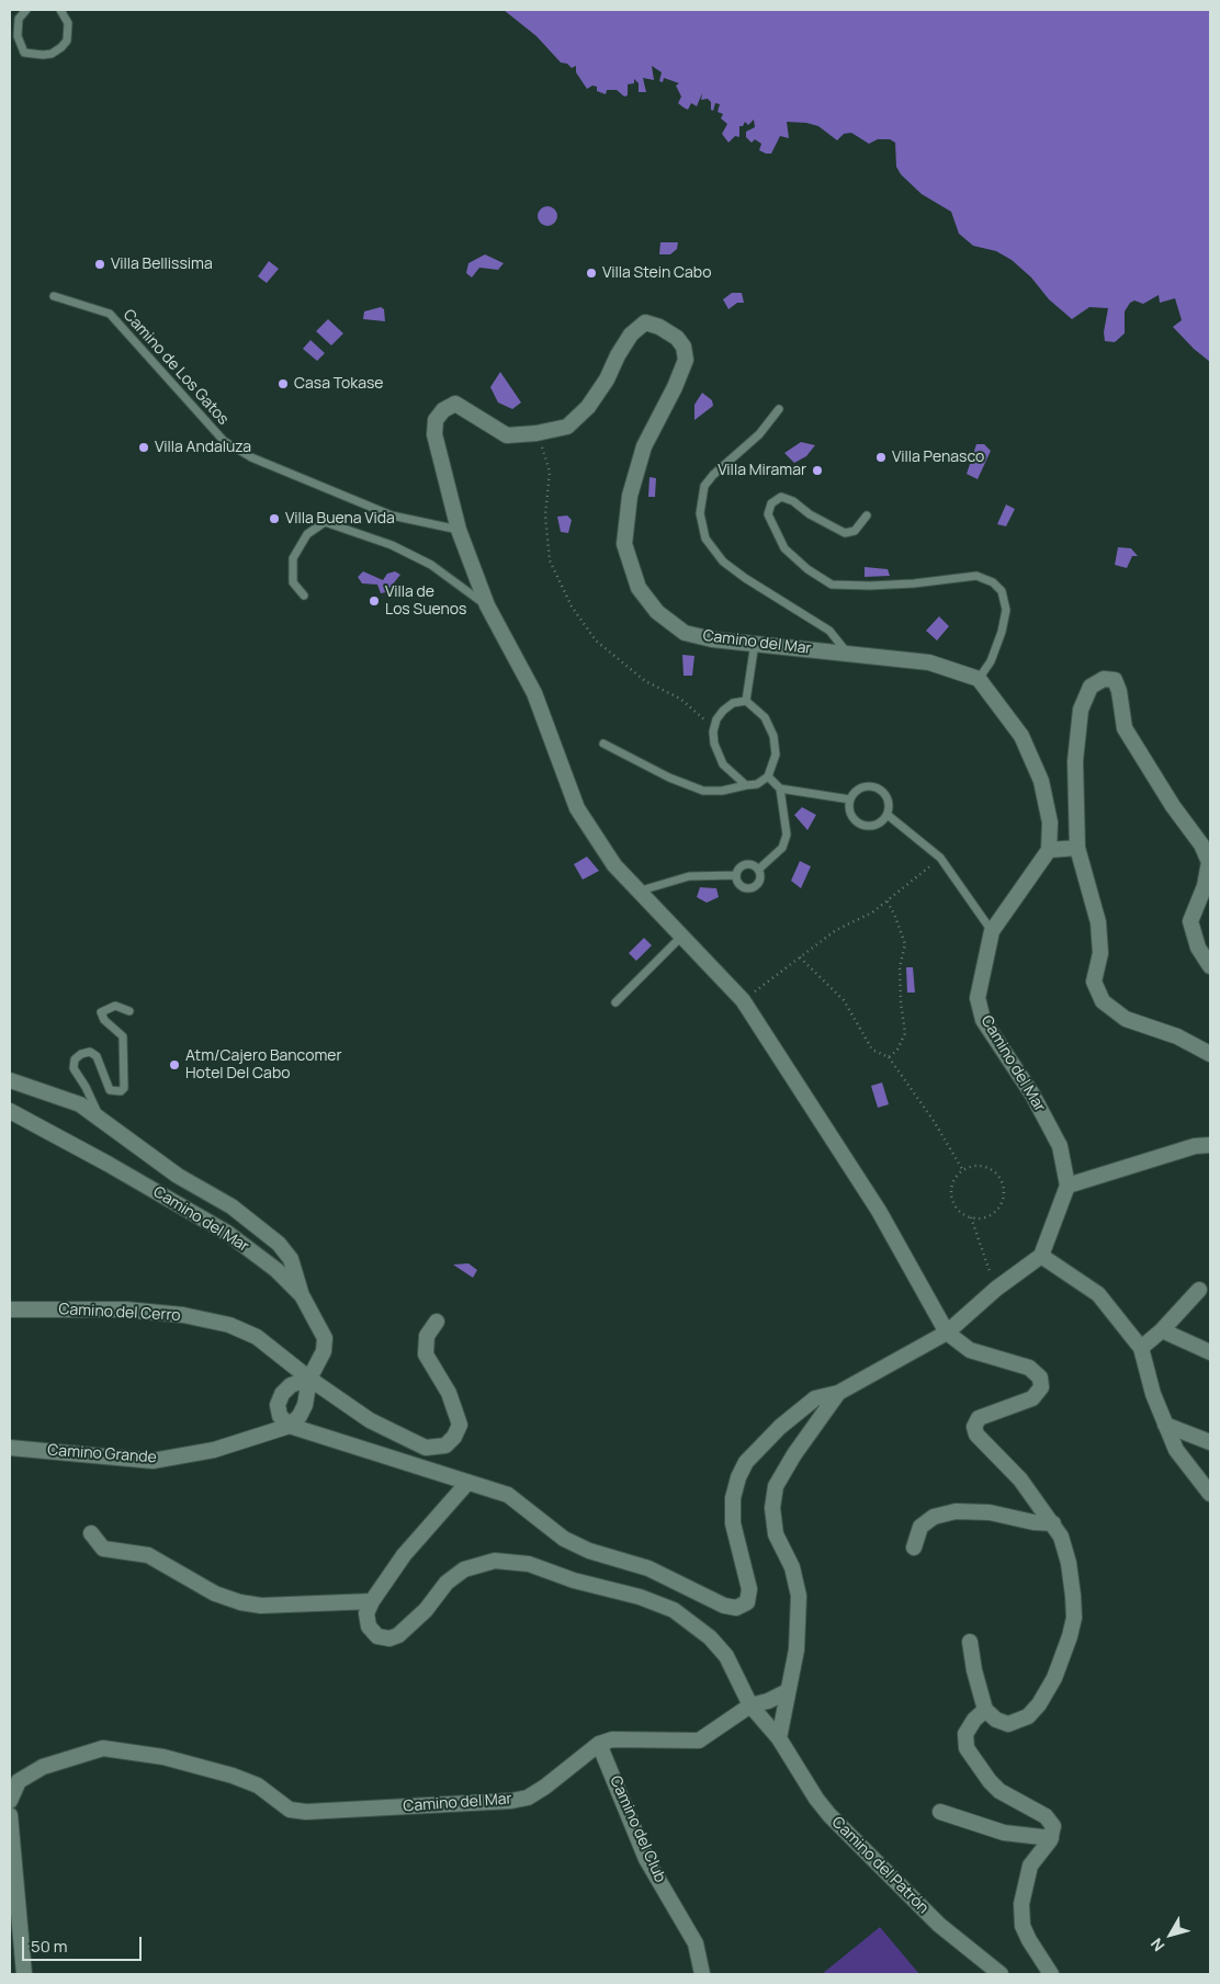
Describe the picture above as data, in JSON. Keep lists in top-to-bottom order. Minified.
{"streets":{"street":["Camino del Mar","Camino del Cerro","Camino Grande","Camino del Club","Camino del Patrón"],"lane":["Camino de Los Gatos"]},"crossings":[["Camino de Los Gatos","Camino del Mar"],["Camino del Mar","Camino del Cerro"],["Camino del Mar","Camino Grande"],["Camino del Mar","Camino del Club"],["Camino del Mar","Camino del Patrón"]],"places":["Villa Bellissima","Villa Stein Cabo","Casa Tokase","Villa Andaluza","Villa Penasco","Villa Miramar","Villa Buena Vida","Villa de Los Suenos","Atm/Cajero Bancomer Hotel Del Cabo"],"scale_bar":"50 m","north":"bottom left"}
